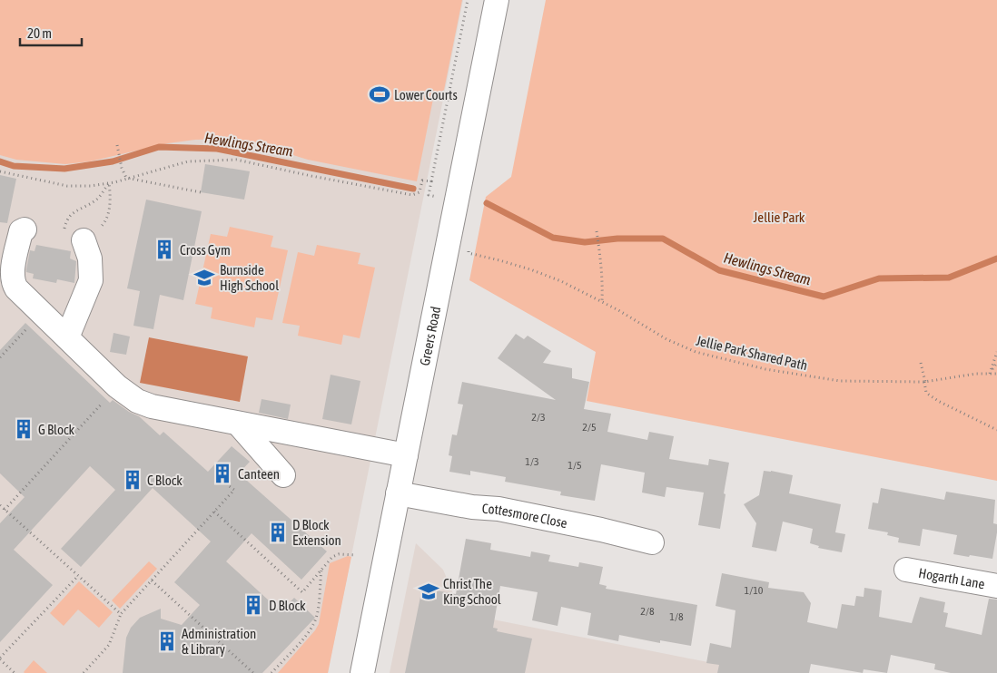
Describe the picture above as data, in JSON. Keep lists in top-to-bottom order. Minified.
{"streets":{"street":["Greers Road","Cottesmore Close","Hogarth Lane"],"path":["Jellie Park Shared Path"]},"crossings":[["Greers Road","Cottesmore Close"]],"water":["Hewlings Stream"],"parks":["Jellie Park"],"places":{"sports":["Lower Courts"],"building":["Cross Gym","G Block","Canteen","C Block","D Block Extension","D Block","Administration & Library"],"school or university":["Burnside High School","Christ The King School"]},"house_numbers":["2/3","2/5","1/3","1/5","1/10","2/8","1/8"],"scale_bar":"20 m"}
